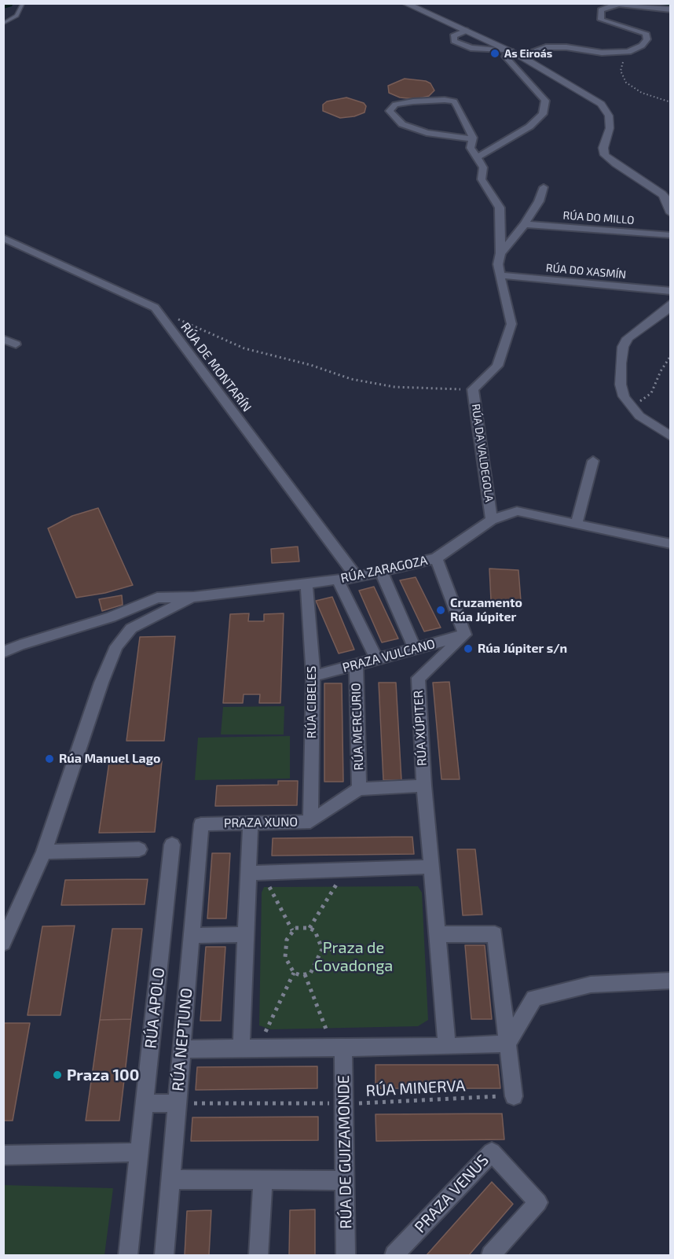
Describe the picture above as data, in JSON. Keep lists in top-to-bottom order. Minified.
{"streets":{"street":["RÚA DO MILLO","RÚA DO XASMÍN","RÚA DE MONTARÍN","RÚA DA VALDEGOLA","RÚA ZARAGOZA","PRAZA VULCANO","RÚA CIBELES","RÚA MERCURIO","RÚA XÚPITER","PRAZA XUNO","RÚA APOLO","RÚA NEPTUNO","RÚA DE GUIZAMONDE","PRAZA VENUS"],"path":["RÚA MINERVA"]},"crossings":[["RÚA DO XASMÍN","RÚA DA VALDEGOLA"],["RÚA DE MONTARÍN","RÚA ZARAGOZA"],["RÚA DA VALDEGOLA","RÚA ZARAGOZA"],["RÚA ZARAGOZA","RÚA CIBELES"],["PRAZA VULCANO","RÚA CIBELES"],["PRAZA VULCANO","RÚA MERCURIO"],["PRAZA VULCANO","RÚA XÚPITER"],["RÚA CIBELES","PRAZA XUNO"],["RÚA MERCURIO","PRAZA XUNO"],["PRAZA XUNO","RÚA NEPTUNO"],["RÚA NEPTUNO","RÚA MINERVA"],["RÚA MINERVA","RÚA DE GUIZAMONDE"]],"parks":["Praza de Covadonga"],"places":["As Eiroás","Cruzamento Rúa Júpiter","Rúa Júpiter s/n","Rúa Manuel Lago","Praza 100"]}
